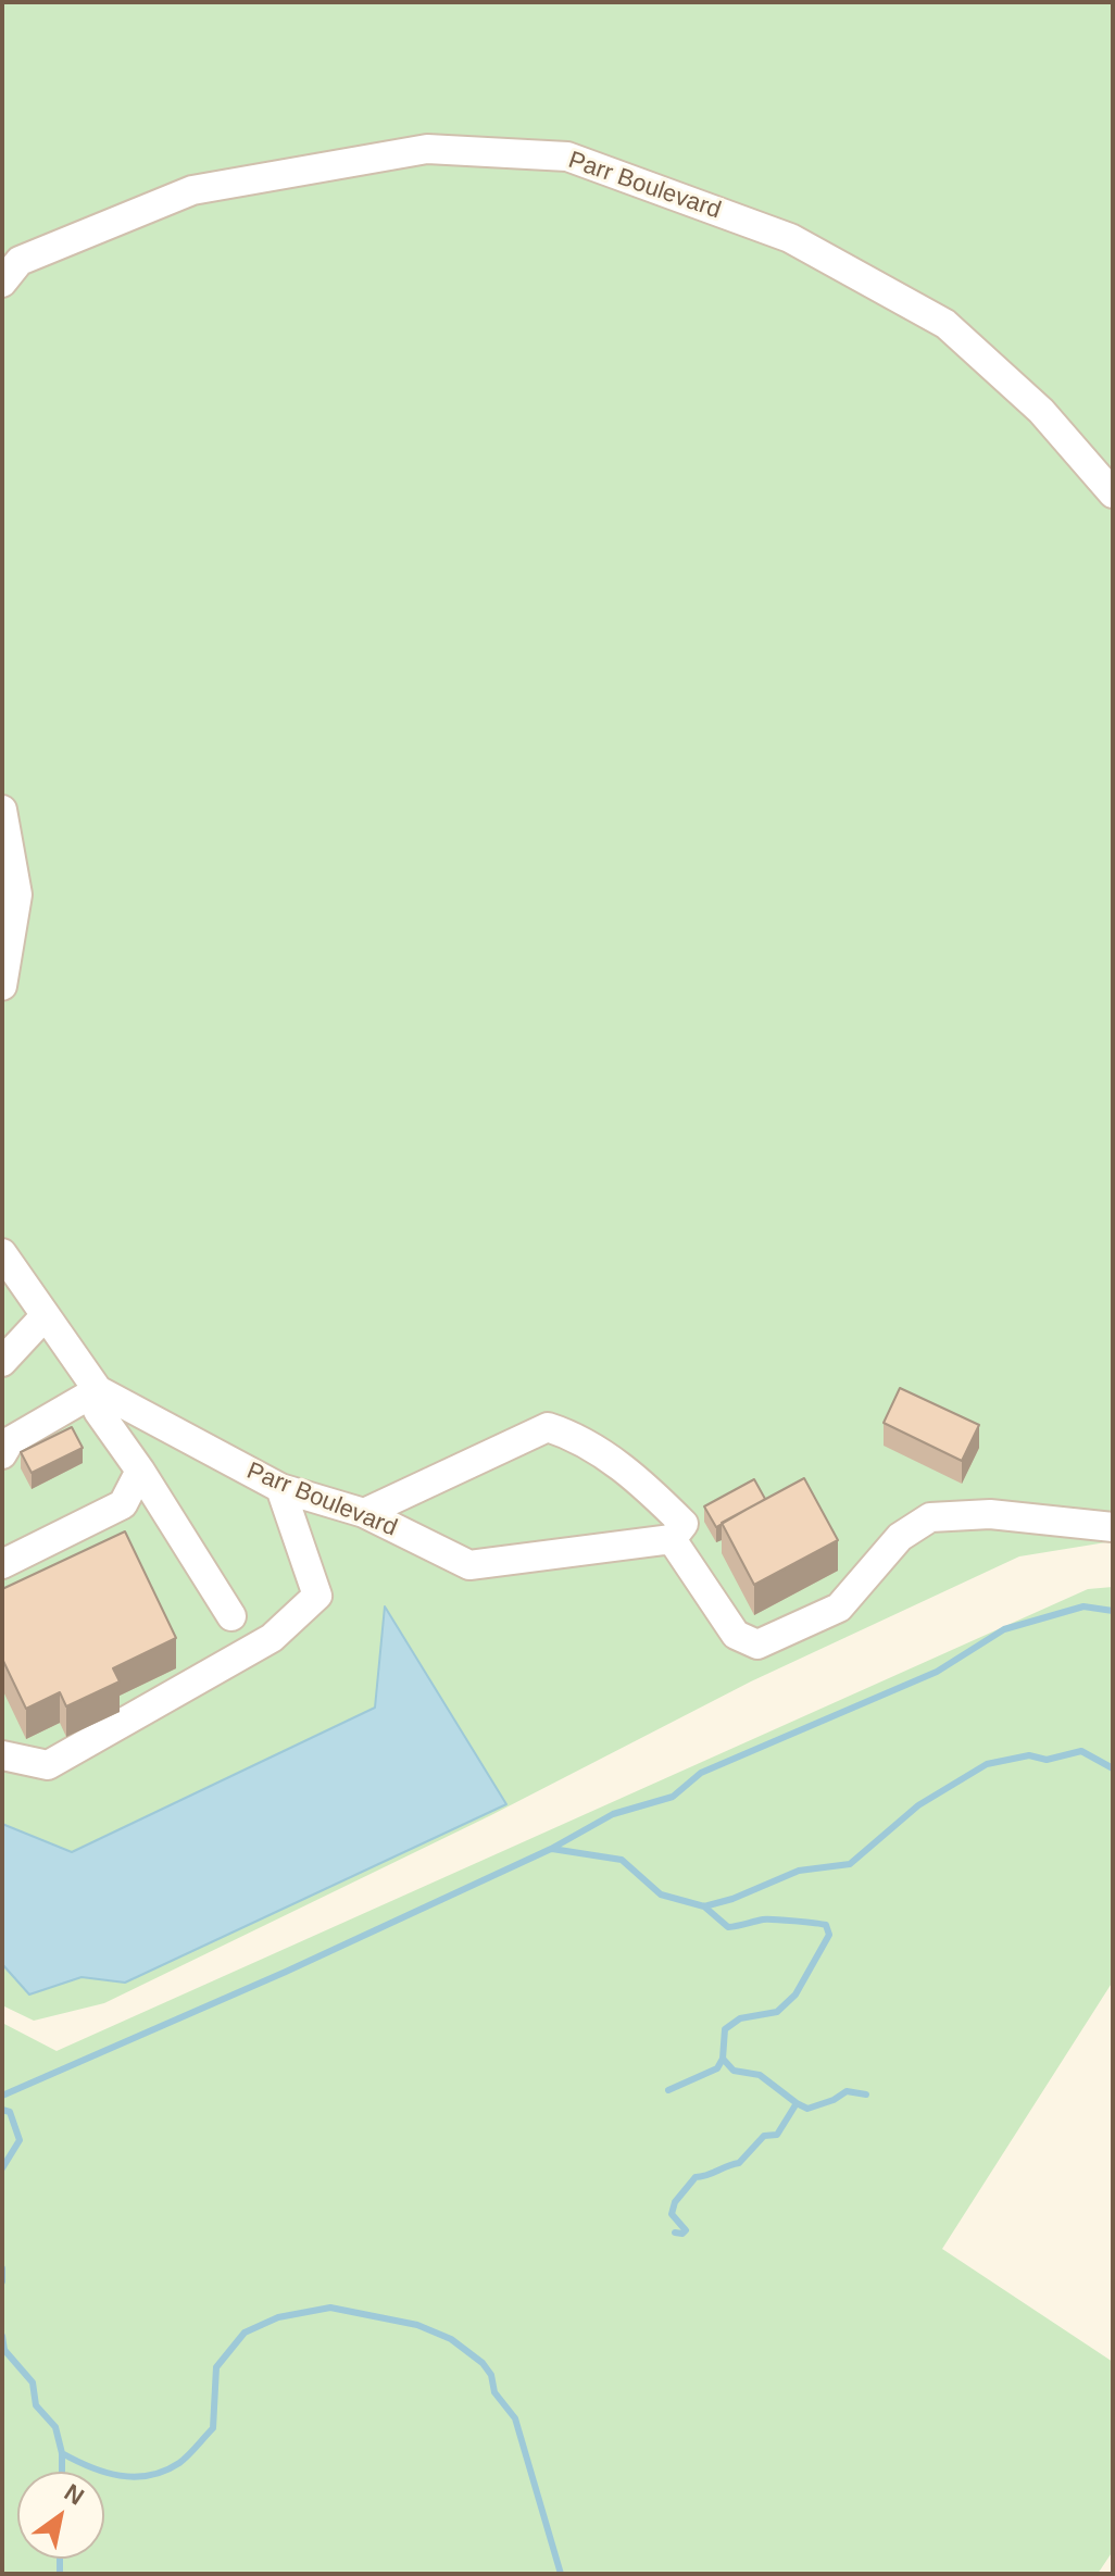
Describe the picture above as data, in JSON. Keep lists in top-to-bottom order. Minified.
{"streets":{"lane":["Parr Boulevard"]},"north":"top right"}
